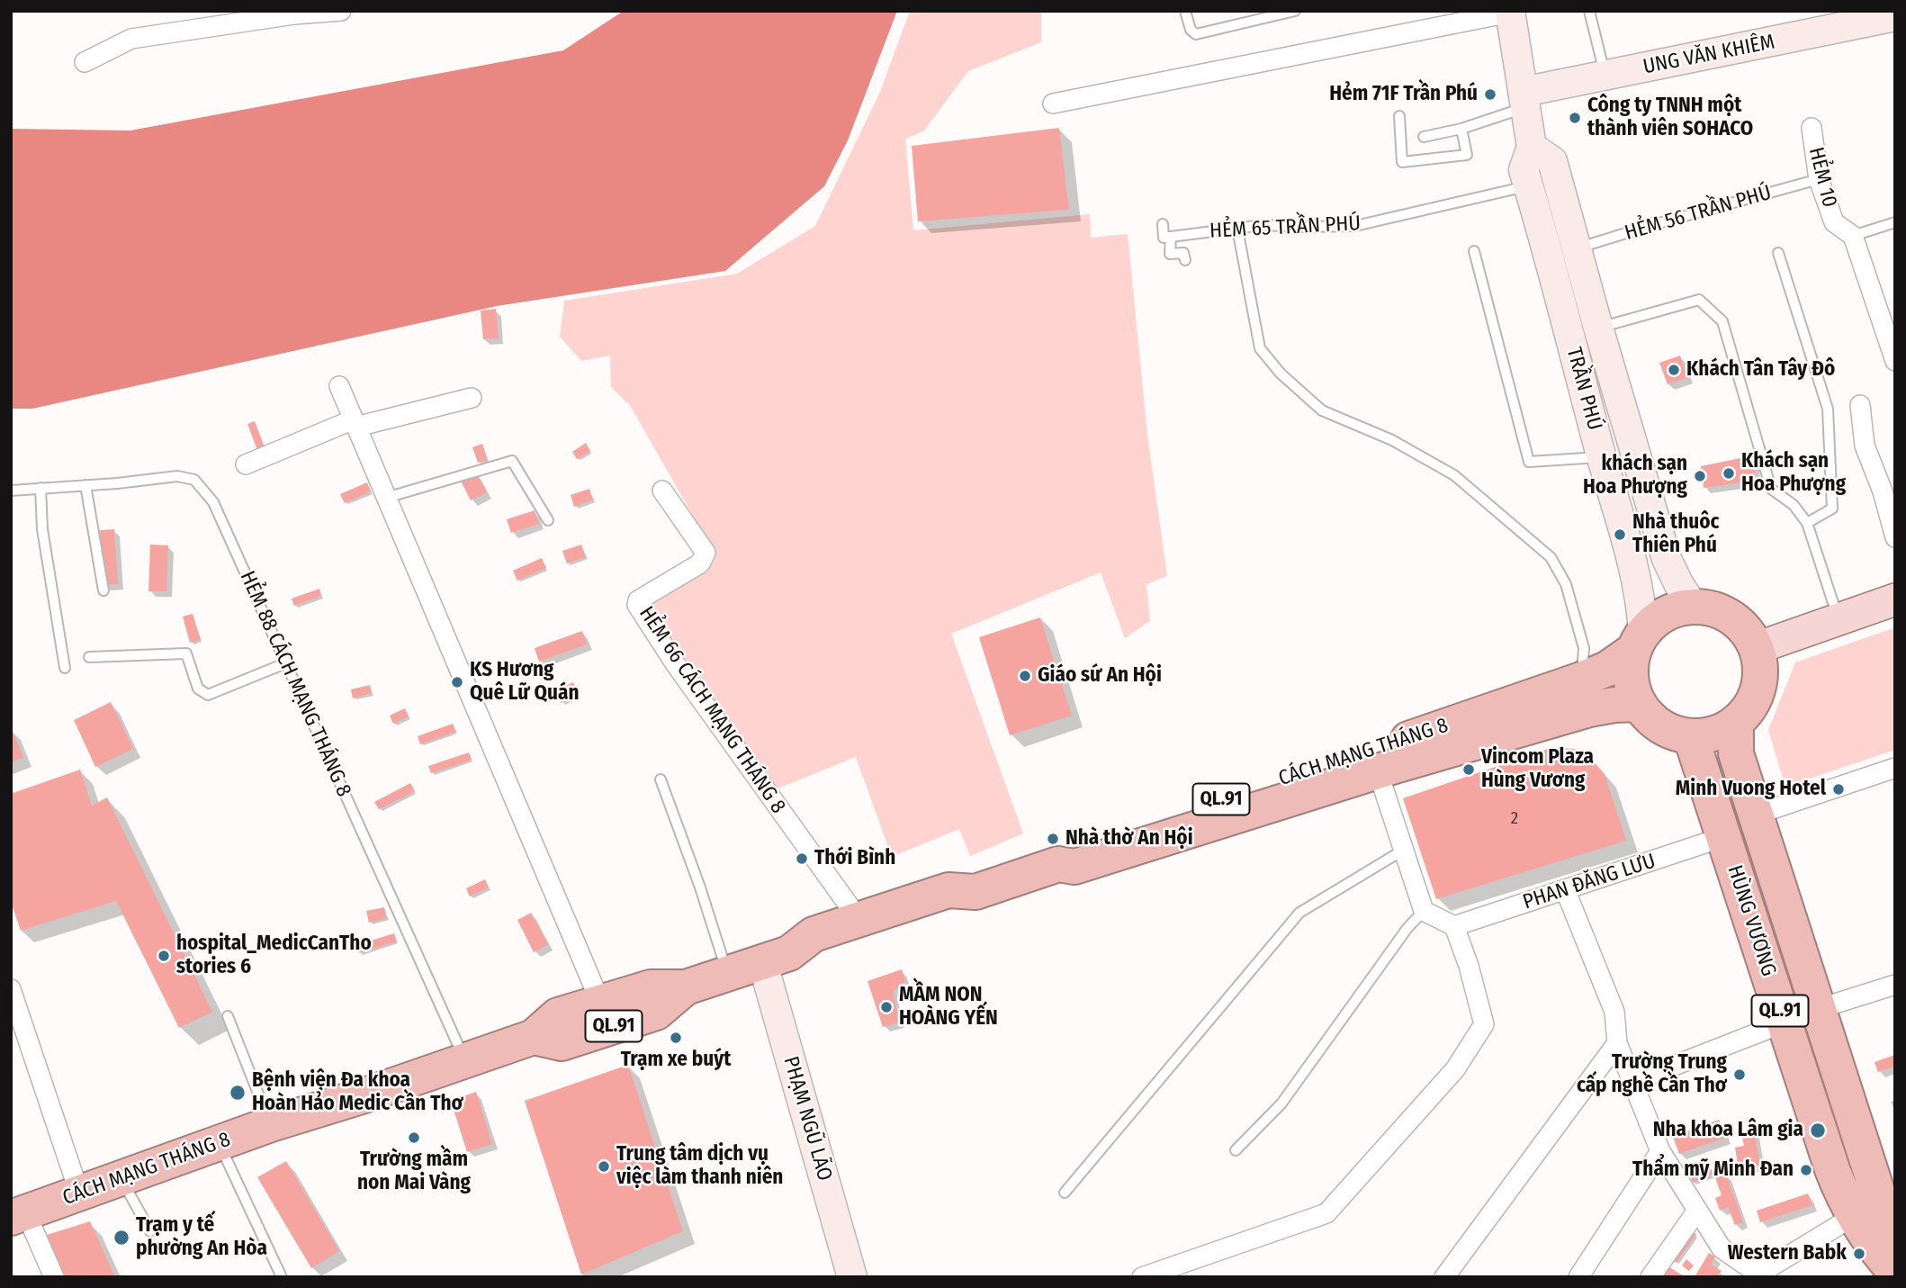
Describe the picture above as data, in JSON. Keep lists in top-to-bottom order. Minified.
{"streets":{"highway":["CÁCH MẠNG THÁNG 8","QL.91","HÙNG VƯƠNG"],"street":["UNG VĂN KHIÊM","HẺM 10","TRẦN PHÚ","HẺM 66 CÁCH MẠNG THÁNG 8","PHAN ĐĂNG LƯU","PHẠM NGŨ LÃO"],"lane":["HẺM 56 TRẦN PHÚ","HẺM 65 TRẦN PHÚ","HẺM 88 CÁCH MẠNG THÁNG 8"]},"crossings":[["UNG VĂN KHIÊM","TRẦN PHÚ"],["HẺM 10","HẺM 56 TRẦN PHÚ"],["HẺM 56 TRẦN PHÚ","TRẦN PHÚ"],["HẺM 65 TRẦN PHÚ","TRẦN PHÚ"],["TRẦN PHÚ","CÁCH MẠNG THÁNG 8"],["TRẦN PHÚ","HÙNG VƯƠNG"],["HẺM 88 CÁCH MẠNG THÁNG 8","CÁCH MẠNG THÁNG 8"],["HẺM 66 CÁCH MẠNG THÁNG 8","CÁCH MẠNG THÁNG 8"],["CÁCH MẠNG THÁNG 8","HÙNG VƯƠNG"],["CÁCH MẠNG THÁNG 8","PHẠM NGŨ LÃO"],["PHAN ĐĂNG LƯU","HÙNG VƯƠNG"]],"places":["Hẻm 71F Trần Phú","Công ty TNNH một thành viên SOHACO","Khách Tân Tây Đô","Khách sạn Hoa Phượng","khách sạn Hoa Phượng","Nhà thuôc Thiên Phú","Giáo sứ An Hội","KS Hương Quê Lữ Quán","Vincom Plaza Hùng Vương","Minh Vuong Hotel","Nhà thờ An Hội","Thới Bình","hospital_MedicCanTho stories 6","MẦM NON HOÀNG YẾN","Trạm xe buýt","Trường Trung cấp nghề Cần Thơ","Bệnh viện Đa khoa Hoàn Hảo Medic Cần Thơ","Nha khoa Lâm gia","Trường mầm non Mai Vàng","Trung tâm dịch vụ việc làm thanh niên","Thẩm mỹ Minh Đan","Trạm y tế phường An Hòa","Western Babk"],"house_numbers":["2"]}
